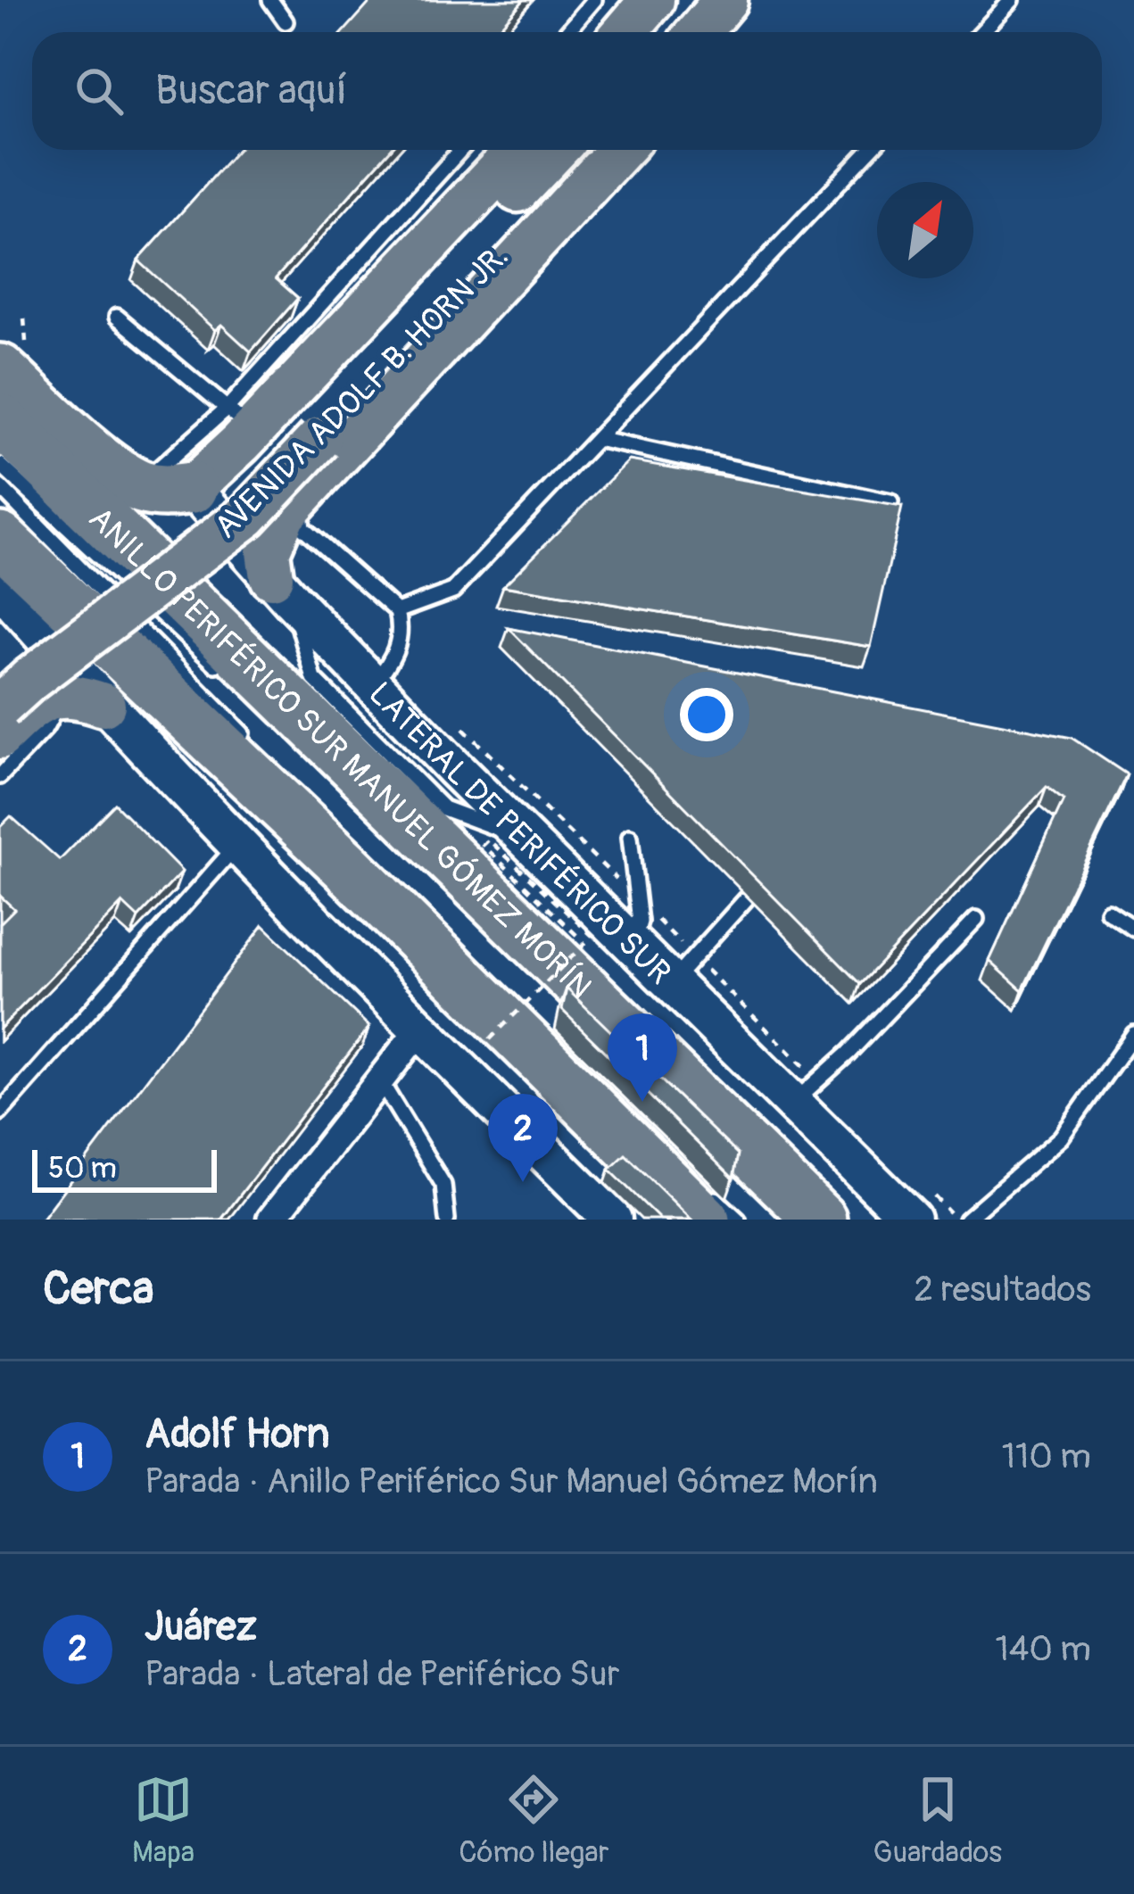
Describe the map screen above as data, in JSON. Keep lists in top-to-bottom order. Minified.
{"streets":{"highway":["ANILLO PERIFÉRICO SUR MANUEL GÓMEZ MORÍN"],"main road":["AVENIDA ADOLF B. HORN JR."],"street":["LATERAL DE PERIFÉRICO SUR"]},"scale_bar":"50 m","north":"top right","page":{"search":"Buscar aquí","pins":["1","2"],"scale":"50 m","heading":["Cerca","2 resultados"],"list":[{"mark":"1","name":"Adolf Horn","note":"Parada · Anillo Periférico Sur Manuel Gómez Morín","value":"110 m"},{"mark":"2","name":"Juárez","note":"Parada · Lateral de Periférico Sur","value":"140 m"}],"nav":["Mapa","Cómo llegar","Guardados"]}}
